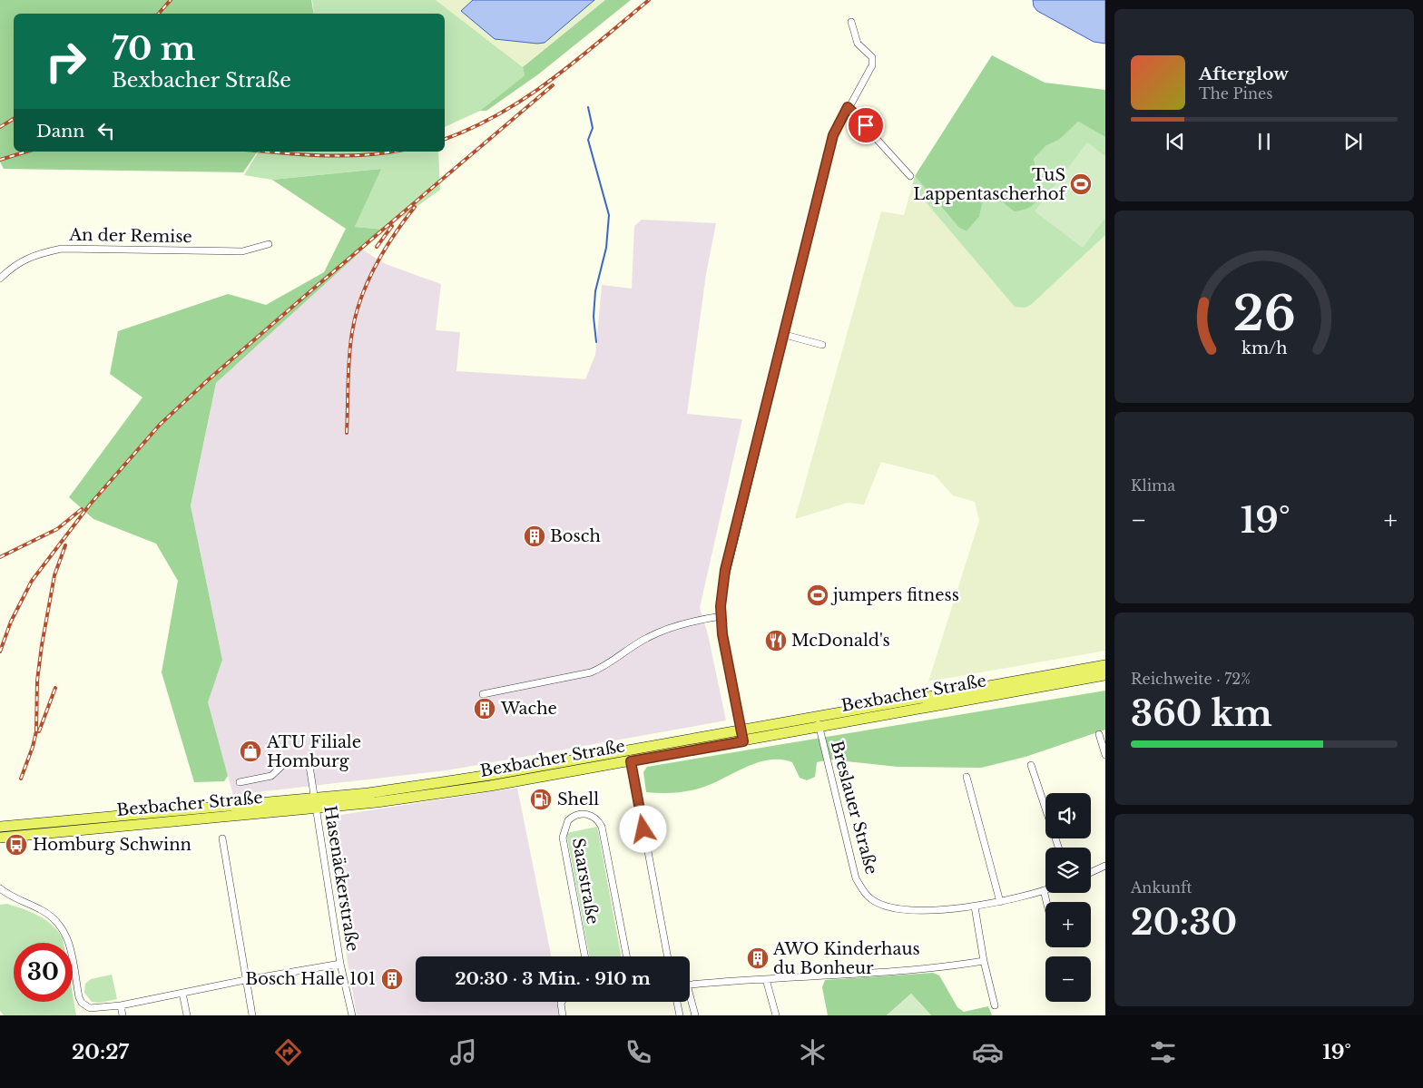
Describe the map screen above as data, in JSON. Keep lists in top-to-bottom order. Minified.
{"streets":{"main road":["Bexbacher Straße"],"street":["An der Remise","Breslauer Straße","Hasenäckerstraße","Saarstraße"]},"crossings":[["Bexbacher Straße","Breslauer Straße"],["Bexbacher Straße","Hasenäckerstraße"]],"places":{"sports":["TuS Lappentascherhof","jumpers fitness"],"building":["Bosch","Wache","AWO Kinderhaus du Bonheur","Bosch Halle 101"],"restaurant":["McDonald's"],"shop":["ATU Filiale Homburg"],"fuel station":["Shell"],"bus stop":["Homburg Schwinn"]},"page":{"turn":["70 m","Bexbacher Straße"],"song":["Afterglow","The Pines"],"then":"Dann","tile":["Klima",["Reichweite · 72%","360 km"],["Ankunft","20:30"]],"heat":["−","19°","+"],"map_buttons":["+","−"],"limit":"30","trip":"20:30 · 3 Min. · 910 m","tabs":["20:27","19°"],"gauge":["26","km/h"]}}
